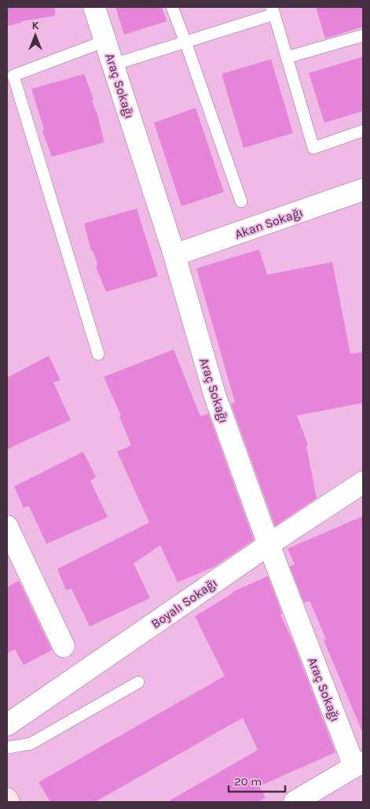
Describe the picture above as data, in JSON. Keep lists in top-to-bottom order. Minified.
{"streets":{"street":["Araç Sokağı","Akan Sokağı","Boyalı Sokağı"]},"crossings":[["Araç Sokağı","Akan Sokağı"],["Araç Sokağı","Boyalı Sokağı"]],"scale_bar":"20 m","north":"top"}
